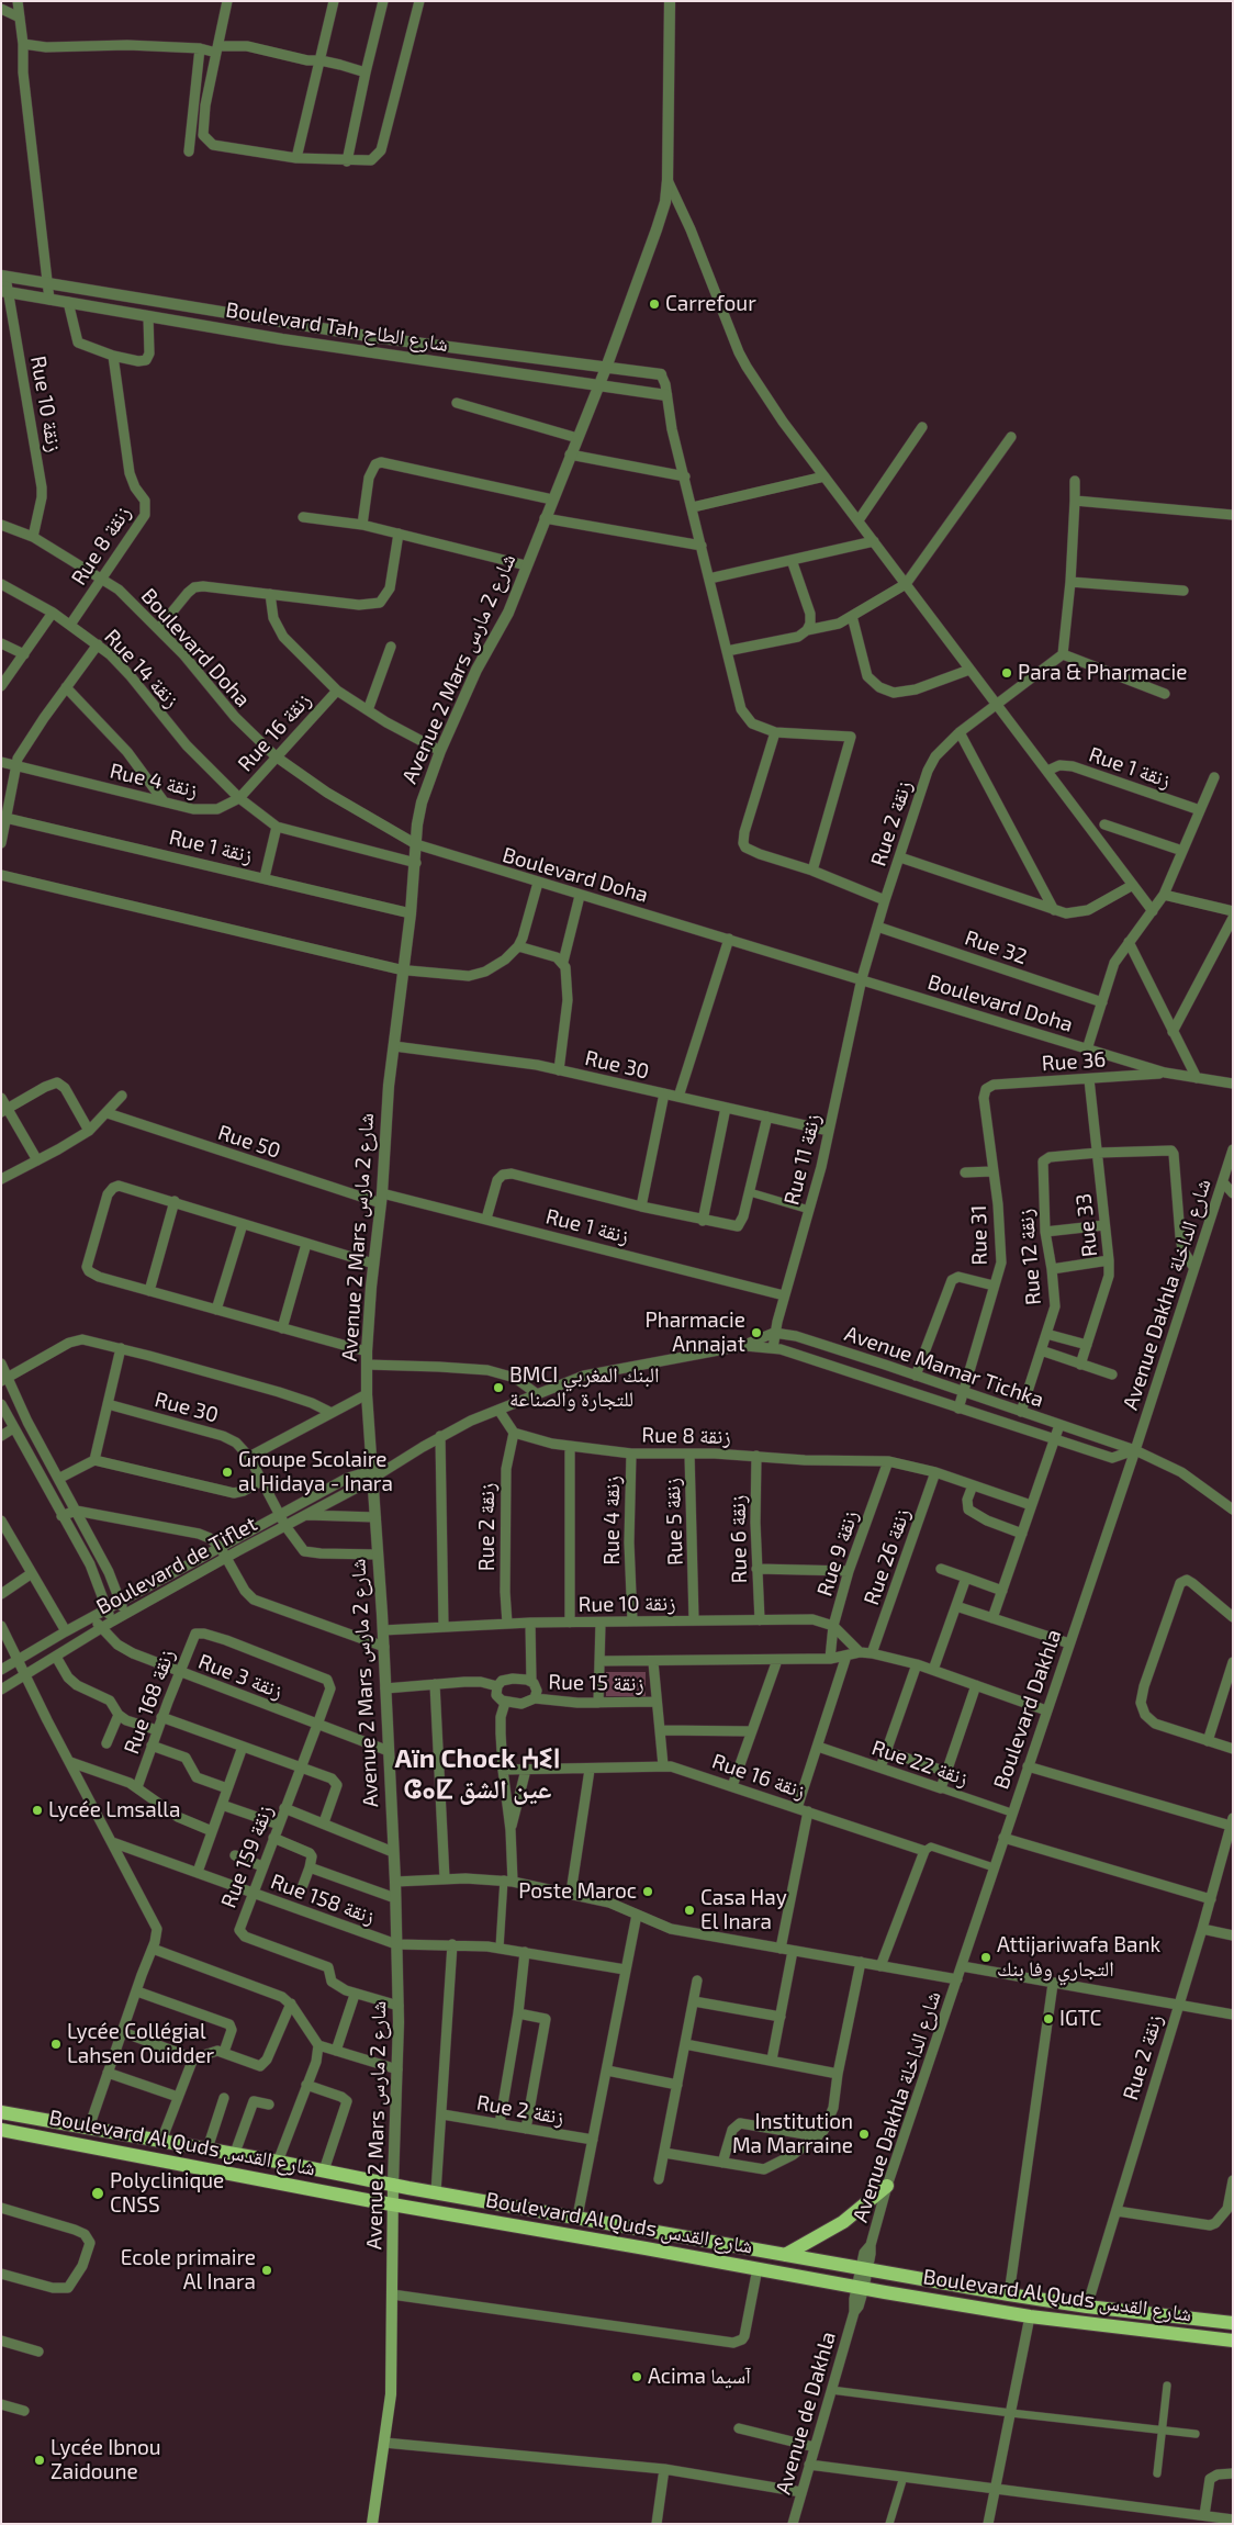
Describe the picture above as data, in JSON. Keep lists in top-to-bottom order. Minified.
{"streets":{"main road":["Avenue 2 Mars شارع 2 مارس","Boulevard Al Quds شارع القدس"],"street":["Boulevard Tah شارع الطاح","Rue 10 زنقة","Rue 8 زنقة","Boulevard Doha","Rue 14 زنقة","Rue 16 زنقة","Rue 1 زنقة","Rue 4 زنقة","Rue 2 زنقة","Rue 32","Rue 36","Rue 30","Rue 50","Rue 11 زنقة","Rue 33","Rue 31","Rue 12 زنقة","Avenue Dakhla شارع الداخلة","Avenue Mamar Tichka","Rue 5 زنقة","Rue 6 زنقة","Rue 9 زنقة","Rue 26 زنقة","Boulevard de Tiflet","Rue 3 زنقة","Rue 15 زنقة","Rue 168 زنقة","Boulevard Dakhla","Rue 22 زنقة","Rue 159 زنقة","Rue 158 زنقة","Avenue de Dakhla"]},"crossings":[["Boulevard Tah شارع الطاح","Rue 10 زنقة"],["Boulevard Tah شارع الطاح","Avenue 2 Mars شارع 2 مارس"],["Rue 10 زنقة","Boulevard Doha"],["Rue 10 زنقة","Avenue 2 Mars شارع 2 مارس"],["Rue 10 زنقة","Rue 4 زنقة"],["Rue 10 زنقة","Rue 2 زنقة"],["Rue 10 زنقة","Rue 5 زنقة"],["Rue 10 زنقة","Rue 6 زنقة"],["Rue 10 زنقة","Rue 9 زنقة"],["Rue 8 زنقة","Boulevard Doha"],["Rue 8 زنقة","Rue 14 زنقة"],["Rue 8 زنقة","Rue 4 زنقة"],["Rue 8 زنقة","Rue 2 زنقة"],["Rue 8 زنقة","Rue 5 زنقة"],["Rue 8 زنقة","Rue 6 زنقة"],["Rue 8 زنقة","Rue 9 زنقة"],["Rue 8 زنقة","Rue 26 زنقة"],["Boulevard Doha","Avenue 2 Mars شارع 2 مارس"],["Boulevard Doha","Rue 16 زنقة"],["Boulevard Doha","Rue 2 زنقة"],["Boulevard Doha","Rue 36"],["Boulevard Doha","Rue 11 زنقة"],["Rue 14 زنقة","Rue 16 زنقة"],["Rue 14 زنقة","Rue 4 زنقة"],["Avenue 2 Mars شارع 2 مارس","Rue 1 زنقة"],["Avenue 2 Mars شارع 2 مارس","Rue 30"],["Avenue 2 Mars شارع 2 مارس","Rue 50"],["Avenue 2 Mars شارع 2 مارس","Avenue Mamar Tichka"],["Avenue 2 Mars شارع 2 مارس","Boulevard de Tiflet"],["Avenue 2 Mars شارع 2 مارس","Rue 3 زنقة"],["Avenue 2 Mars شارع 2 مارس","Rue 159 زنقة"],["Avenue 2 Mars شارع 2 مارس","Rue 158 زنقة"],["Avenue 2 Mars شارع 2 مارس","Boulevard Al Quds شارع القدس"],["Rue 16 زنقة","Rue 4 زنقة"],["Rue 16 زنقة","Boulevard Dakhla"],["Rue 1 زنقة","Rue 50"],["Rue 1 زنقة","Rue 11 زنقة"],["Rue 2 زنقة","Rue 32"],["Rue 2 زنقة","Rue 11 زنقة"],["Rue 2 زنقة","Boulevard Al Quds شارع القدس"],["Rue 36","Rue 33"],["Rue 36","Rue 31"],["Rue 30","Rue 11 زنقة"],["Rue 30","Boulevard de Tiflet"],["Rue 11 زنقة","Avenue Mamar Tichka"],["Rue 33","Rue 12 زنقة"],["Rue 31","Avenue Mamar Tichka"],["Rue 12 زنقة","Avenue Mamar Tichka"],["Avenue Dakhla شارع الداخلة","Avenue Mamar Tichka"],["Avenue Dakhla شارع الداخلة","Boulevard Dakhla"],["Avenue Dakhla شارع الداخلة","Boulevard Al Quds شارع القدس"],["Avenue Dakhla شارع الداخلة","Avenue de Dakhla"],["Avenue Mamar Tichka","Boulevard de Tiflet"],["Avenue Mamar Tichka","Boulevard Dakhla"],["Boulevard de Tiflet","Rue 3 زنقة"],["Rue 3 زنقة","Rue 168 زنقة"],["Rue 3 زنقة","Rue 159 زنقة"],["Rue 168 زنقة","Rue 159 زنقة"],["Boulevard Dakhla","Rue 22 زنقة"],["Rue 159 زنقة","Rue 158 زنقة"],["Boulevard Al Quds شارع القدس","Avenue de Dakhla"]],"districts":["Aïn Chock ⵄⵉⵏ ⵛⴰⵇ عين الشق"],"places":["Carrefour","Para & Pharmacie","Pharmacie Annajat","BMCI البنك المغربي للتجارة والصناعة","Groupe Scolaire al Hidaya - Inara","Lycée Lmsalla","Poste Maroc","Casa Hay El Inara","Attijariwafa Bank التجاري وفا بنك","IGTC","Lycée Collégial Lahsen Ouidder","Institution Ma Marraine","Polyclinique CNSS","Ecole primaire Al Inara","Acima آسيما","Lycée Ibnou Zaidoune"]}
